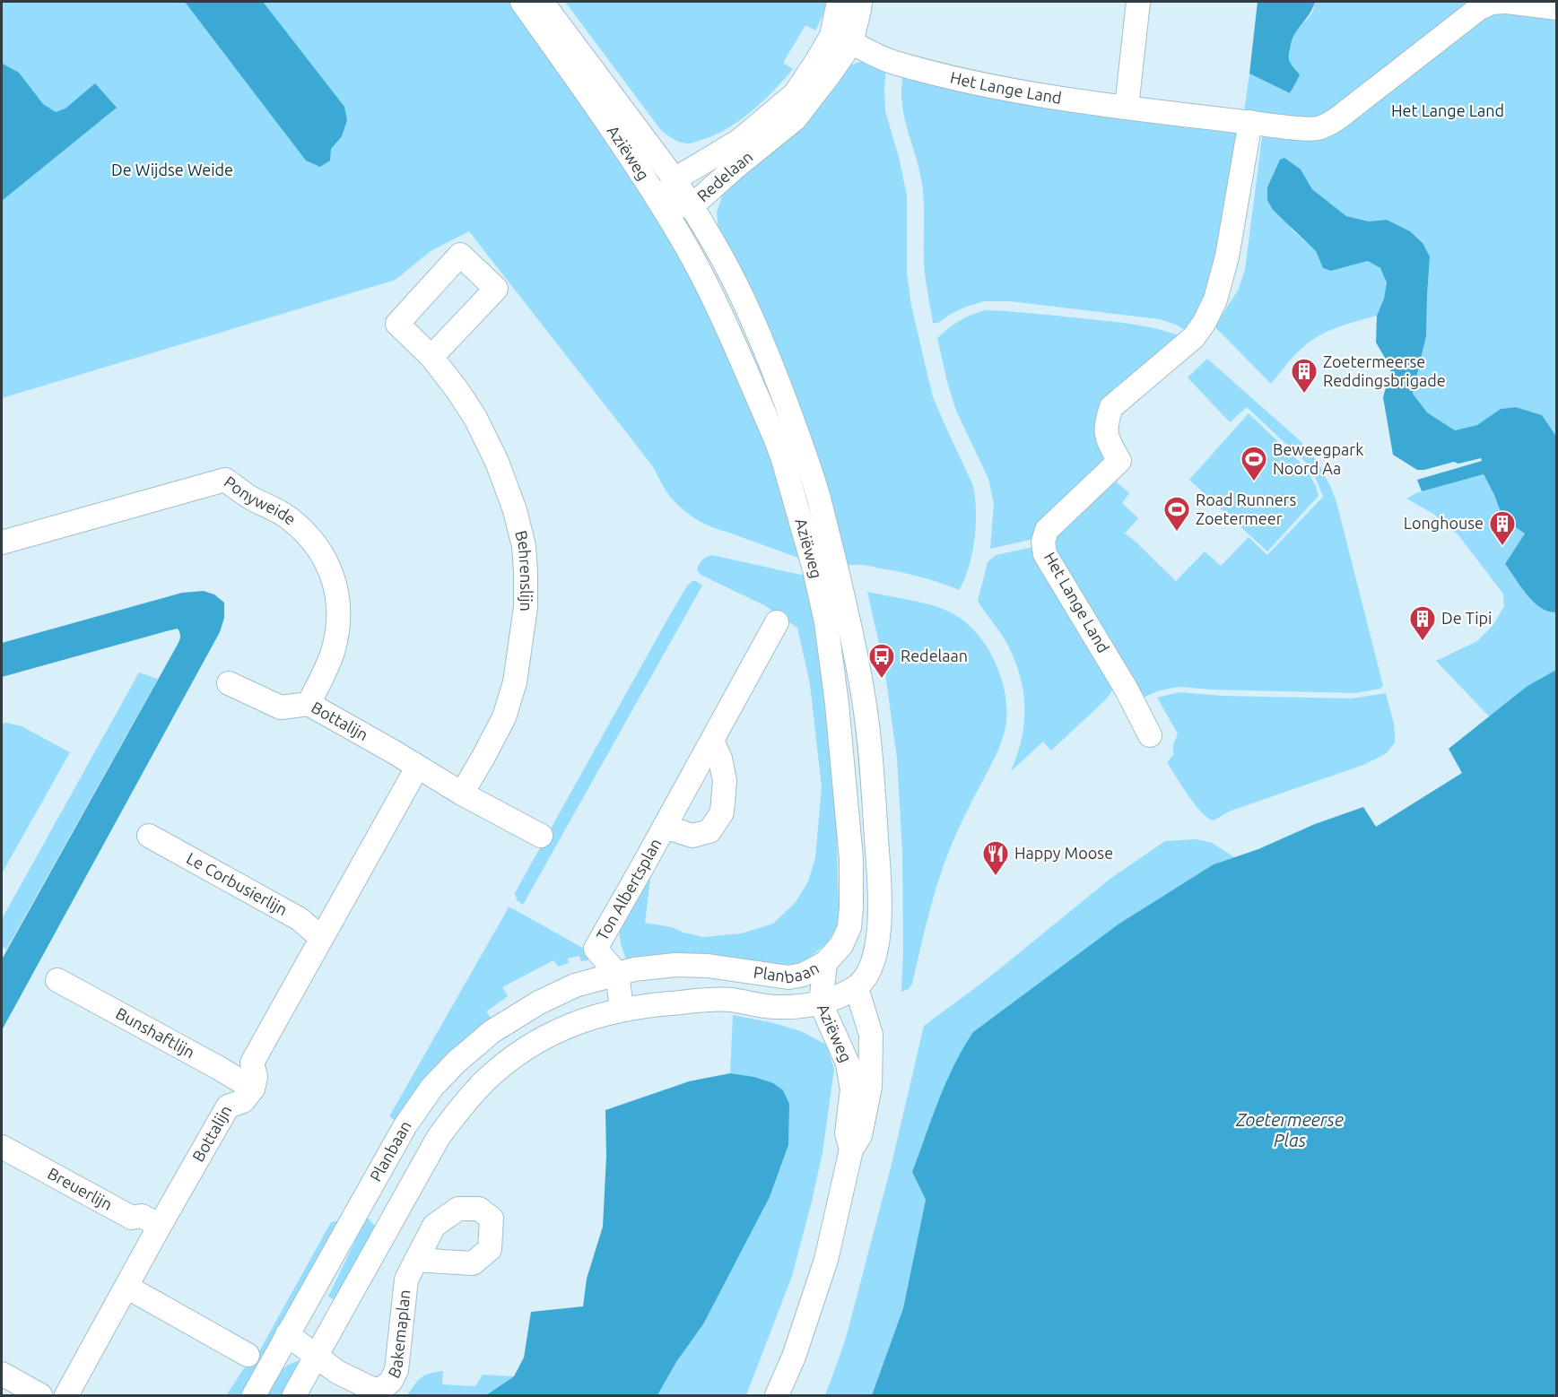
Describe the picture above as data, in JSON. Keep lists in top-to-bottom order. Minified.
{"streets":{"street":["Het Lange Land","Aziëweg","Redelaan","Ponyweide","Behrenslijn","Bottalijn","Le Corbusierlijn","Ton Albertsplan","Planbaan","Bunshaftlijn","Breuerlijn","Bakemaplan"]},"crossings":[["Het Lange Land","Redelaan"],["Aziëweg","Redelaan"],["Aziëweg","Planbaan"],["Ponyweide","Bottalijn"],["Behrenslijn","Bottalijn"],["Bottalijn","Bunshaftlijn"],["Bottalijn","Breuerlijn"],["Ton Albertsplan","Planbaan"],["Planbaan","Bakemaplan"]],"water":["Zoetermeerse Plas"],"parks":["Het Lange Land","De Wijdse Weide"],"places":{"building":["Zoetermeerse Reddingsbrigade","Longhouse","De Tipi"],"sports":["Beweegpark Noord Aa","Road Runners Zoetermeer"],"bus stop":["Redelaan"],"restaurant":["Happy Moose"]}}
